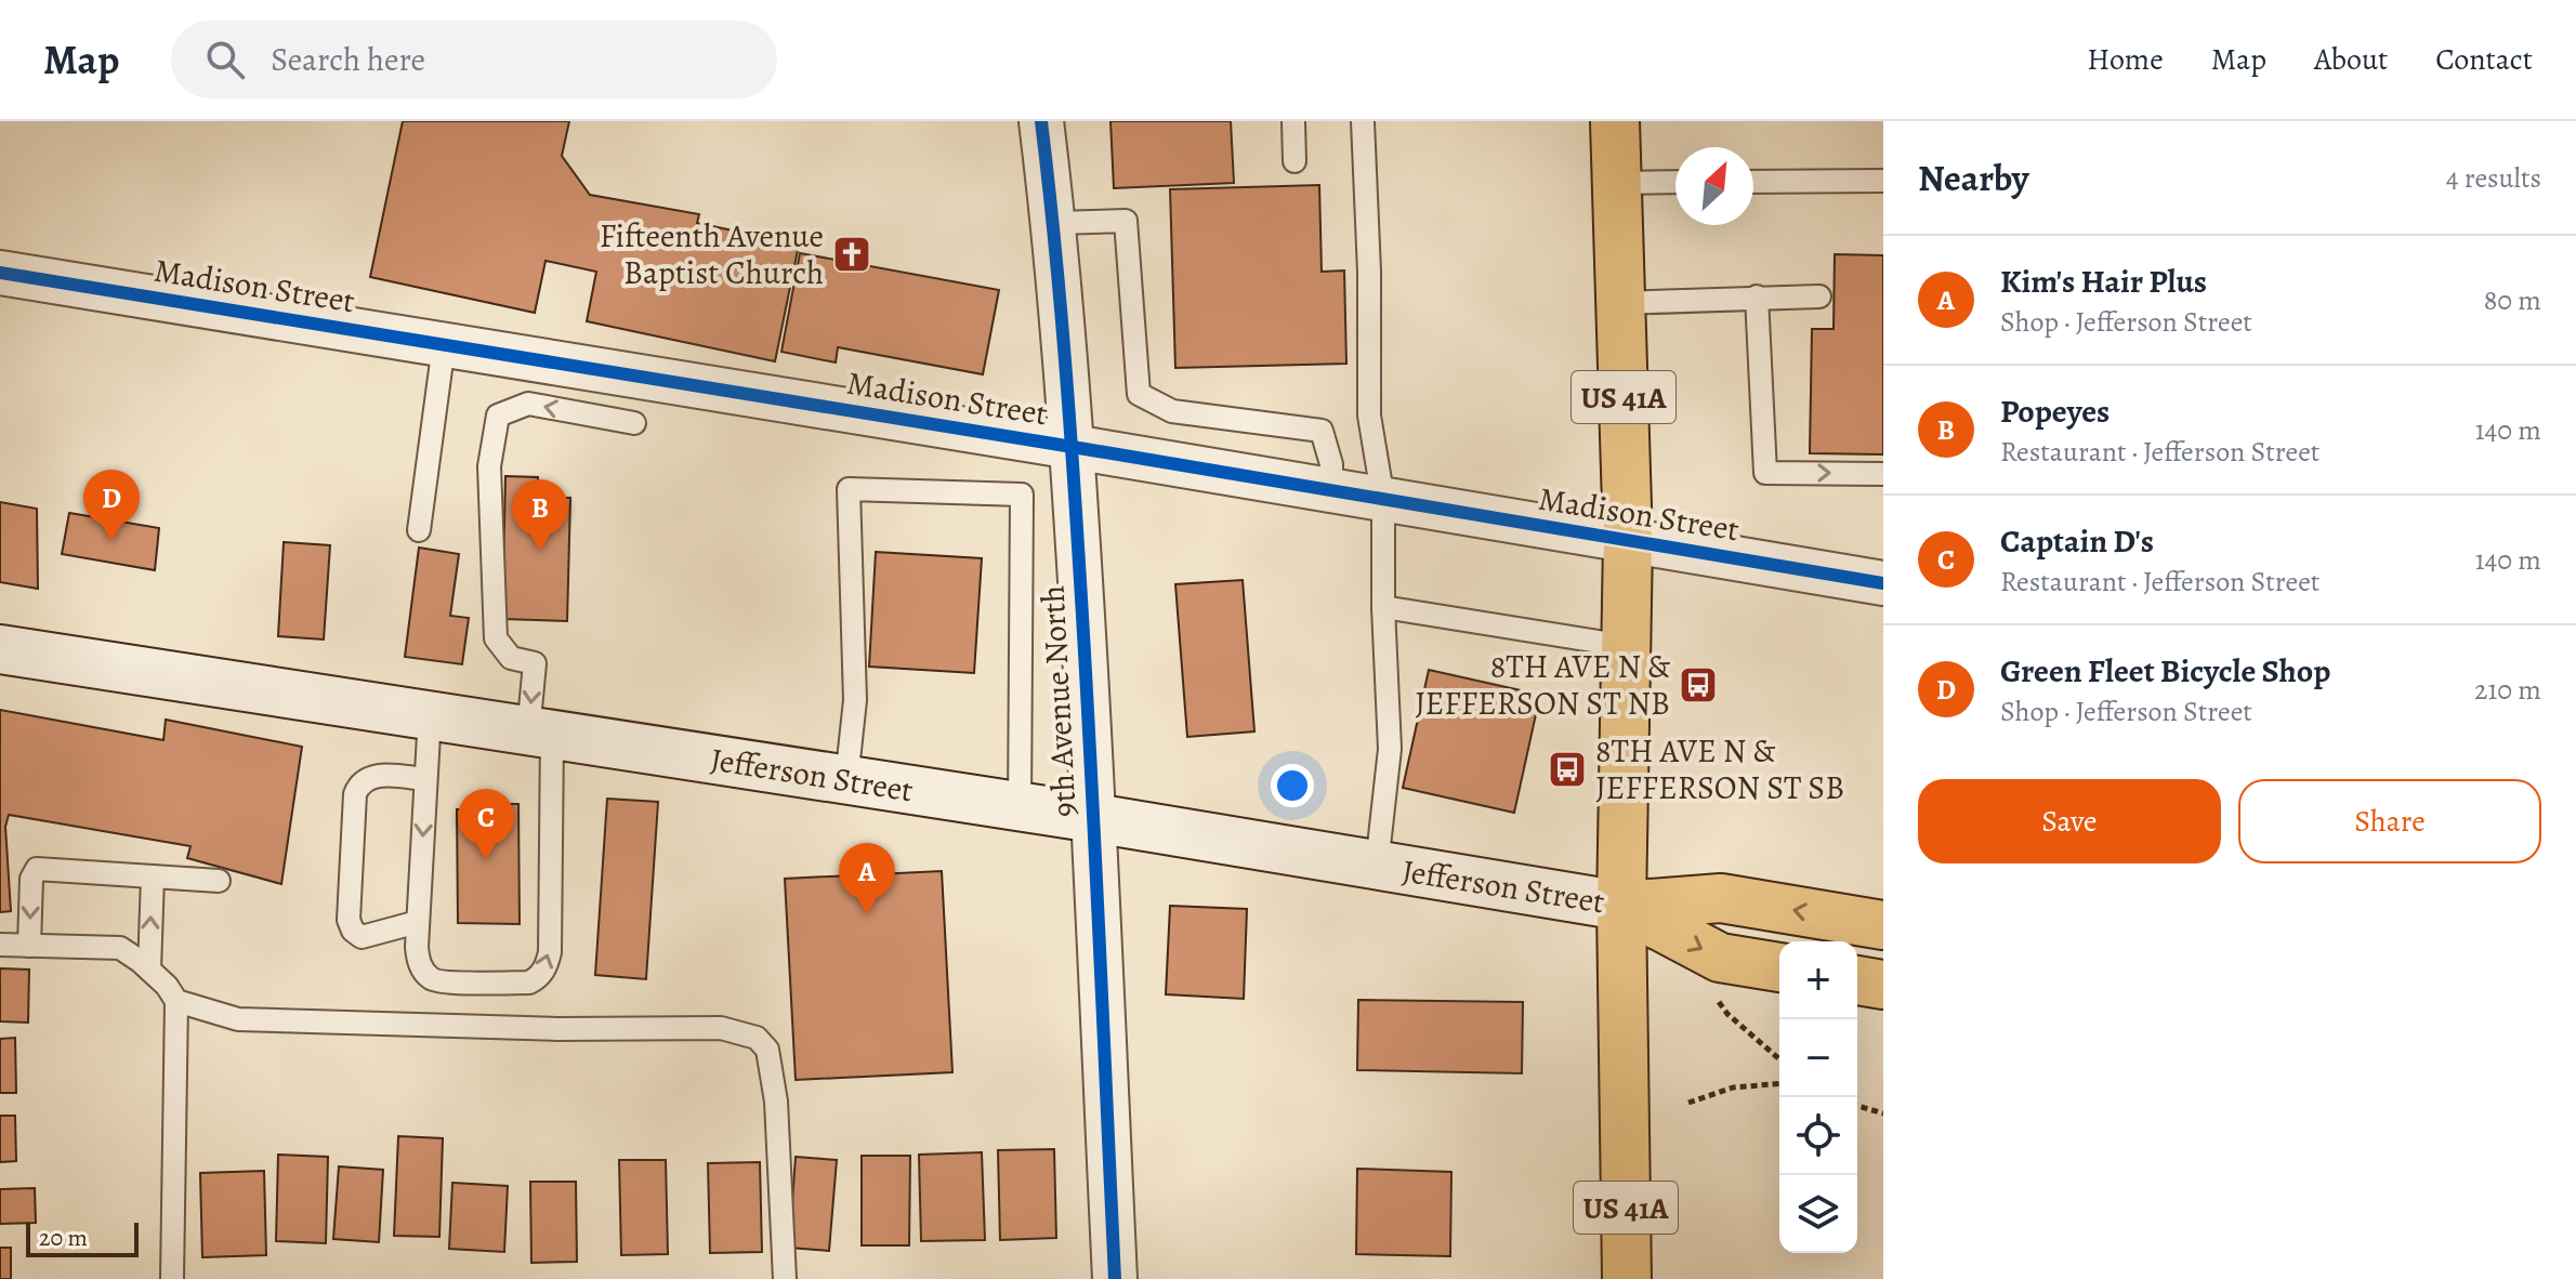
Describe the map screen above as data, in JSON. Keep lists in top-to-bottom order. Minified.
{"streets":{"main road":["US 41A","Jefferson Street"],"street":["Madison Street","9th Avenue North"]},"crossings":[["Madison Street","US 41A"],["Madison Street","9th Avenue North"],["US 41A","Jefferson Street"],["9th Avenue North","Jefferson Street"]],"places":{"church":["Fifteenth Avenue Baptist Church"],"bus stop":["8TH AVE N & JEFFERSON ST NB","8TH AVE N & JEFFERSON ST SB"]},"scale_bar":"20 m","north":"top right","page":{"header":"Map","search":"Search here","nav":["Home","Map","About","Contact"],"heading":["Nearby","4 results"],"list":[{"mark":"A","name":"Kim's Hair Plus","note":"Shop · Jefferson Street","value":"80 m"},{"mark":"B","name":"Popeyes","note":"Restaurant · Jefferson Street","value":"140 m"},{"mark":"C","name":"Captain D's","note":"Restaurant · Jefferson Street","value":"140 m"},{"mark":"D","name":"Green Fleet Bicycle Shop","note":"Shop · Jefferson Street","value":"210 m"}],"pins":["D","B","C","A"],"buttons":["Save","Share"],"map_buttons":["+","−"],"scale":"20 m"}}
